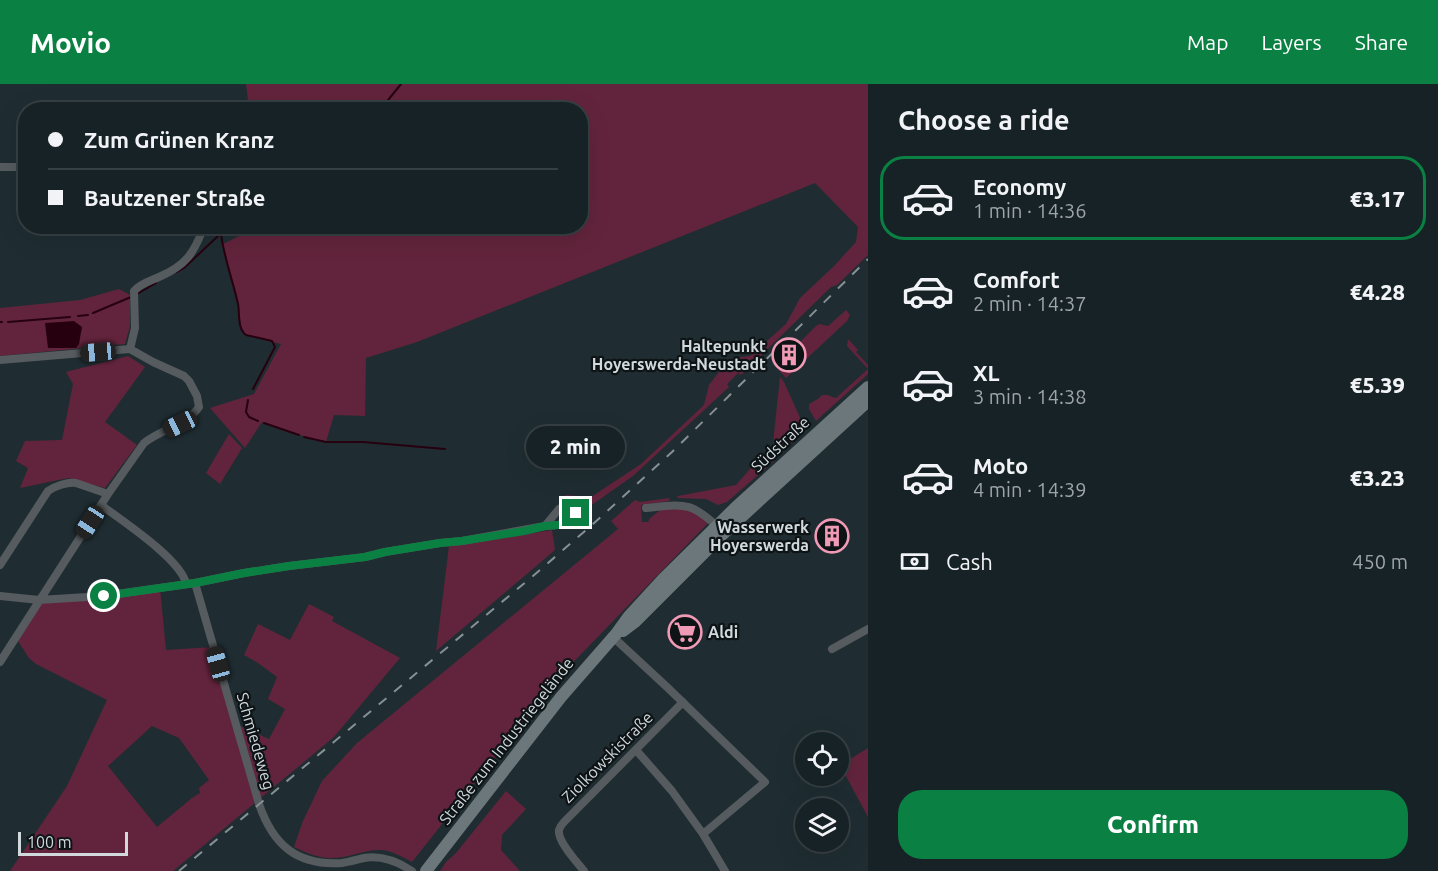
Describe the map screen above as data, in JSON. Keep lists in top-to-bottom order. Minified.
{"streets":{"main road":["Südstraße","Straße zum Industriegelände"],"street":["Schmiedeweg","Ziolkowskistraße"]},"crossings":[["Südstraße","Straße zum Industriegelände"]],"places":{"building":["Haltepunkt Hoyerswerda-Neustadt","Wasserwerk Hoyerswerda"],"supermarket":["Aldi"]},"scale_bar":"100 m","page":{"header":"Movio","nav":["Map","Layers","Share"],"heading":"Choose a ride","banner":["Zum Grünen Kranz","Bautzener Straße"],"list":[{"name":"Economy","note":"1 min · 14:36","value":"€3.17"},{"name":"Comfort","note":"2 min · 14:37","value":"€4.28"},{"name":"XL","note":"3 min · 14:38","value":"€5.39"},{"name":"Moto","note":"4 min · 14:39","value":"€3.23"}],"bubble":"2 min","pay":["Cash","450 m"],"buttons":"Confirm","scale":"100 m"}}
